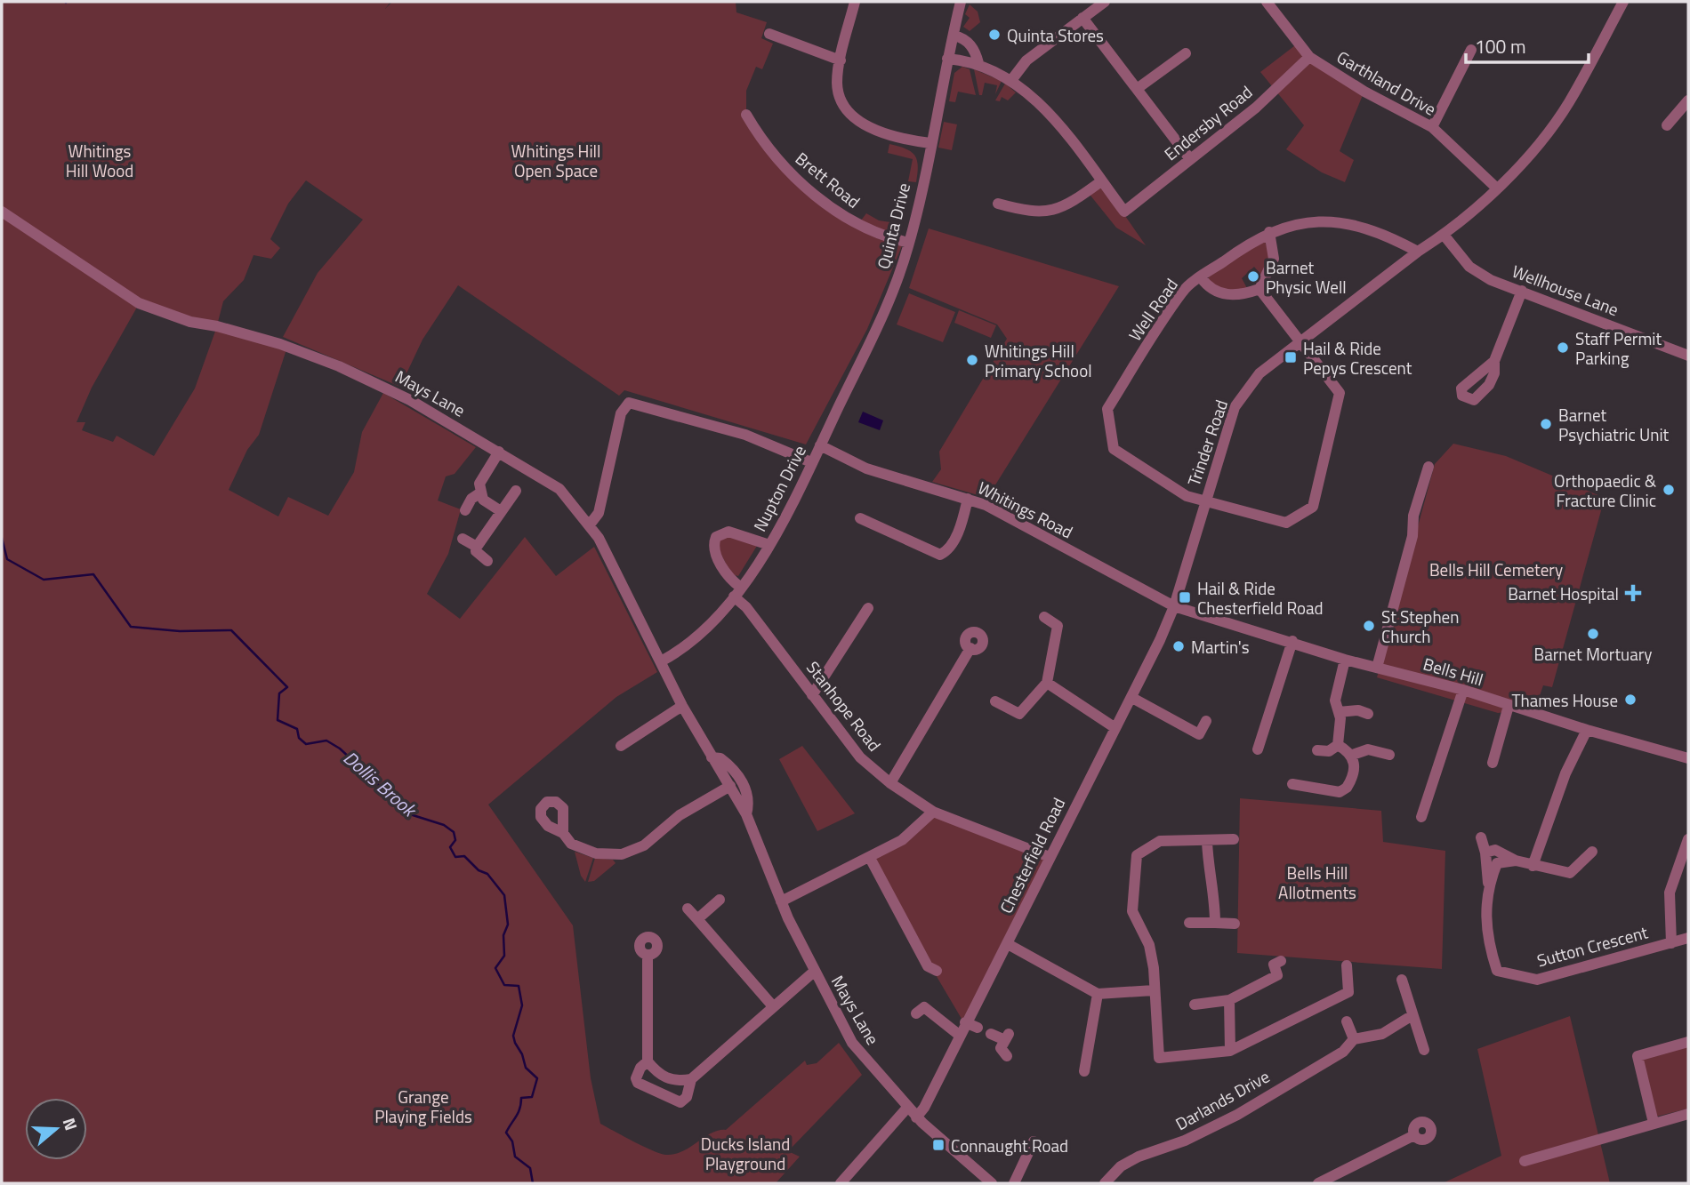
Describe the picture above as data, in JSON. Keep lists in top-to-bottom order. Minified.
{"streets":{"street":["Garthland Drive","Endersby Road","Brett Road","Quinta Drive","Wellhouse Lane","Well Road","Mays Lane","Trinder Road","Nupton Drive","Whitings Road","Bells Hill","Stanhope Road","Chesterfield Road","Sutton Crescent","Darlands Drive"]},"crossings":[["Garthland Drive","Endersby Road"],["Garthland Drive","Trinder Road"],["Brett Road","Quinta Drive"],["Quinta Drive","Nupton Drive"],["Quinta Drive","Whitings Road"],["Wellhouse Lane","Trinder Road"],["Well Road","Trinder Road"],["Mays Lane","Nupton Drive"],["Mays Lane","Chesterfield Road"],["Trinder Road","Whitings Road"],["Trinder Road","Bells Hill"],["Trinder Road","Chesterfield Road"],["Nupton Drive","Whitings Road"],["Nupton Drive","Stanhope Road"],["Whitings Road","Bells Hill"],["Whitings Road","Chesterfield Road"],["Bells Hill","Chesterfield Road"],["Stanhope Road","Chesterfield Road"]],"water":["Dollis Brook"],"parks":["Whitings Hill Wood","Whitings Hill Open Space","Bells Hill Cemetery","Bells Hill Allotments","Grange Playing Fields","Ducks Island Playground"],"places":{"other":["Quinta Stores","Barnet Physic Well","Staff Permit Parking","Whitings Hill Primary School","Barnet Psychiatric Unit","Orthopaedic & Fracture Clinic","St Stephen Church","Barnet Mortuary","Martin's","Thames House"],"transit":["Hail & Ride Pepys Crescent","Hail & Ride Chesterfield Road","Connaught Road"],"health":["Barnet Hospital"]},"scale_bar":"100 m","north":"right"}
